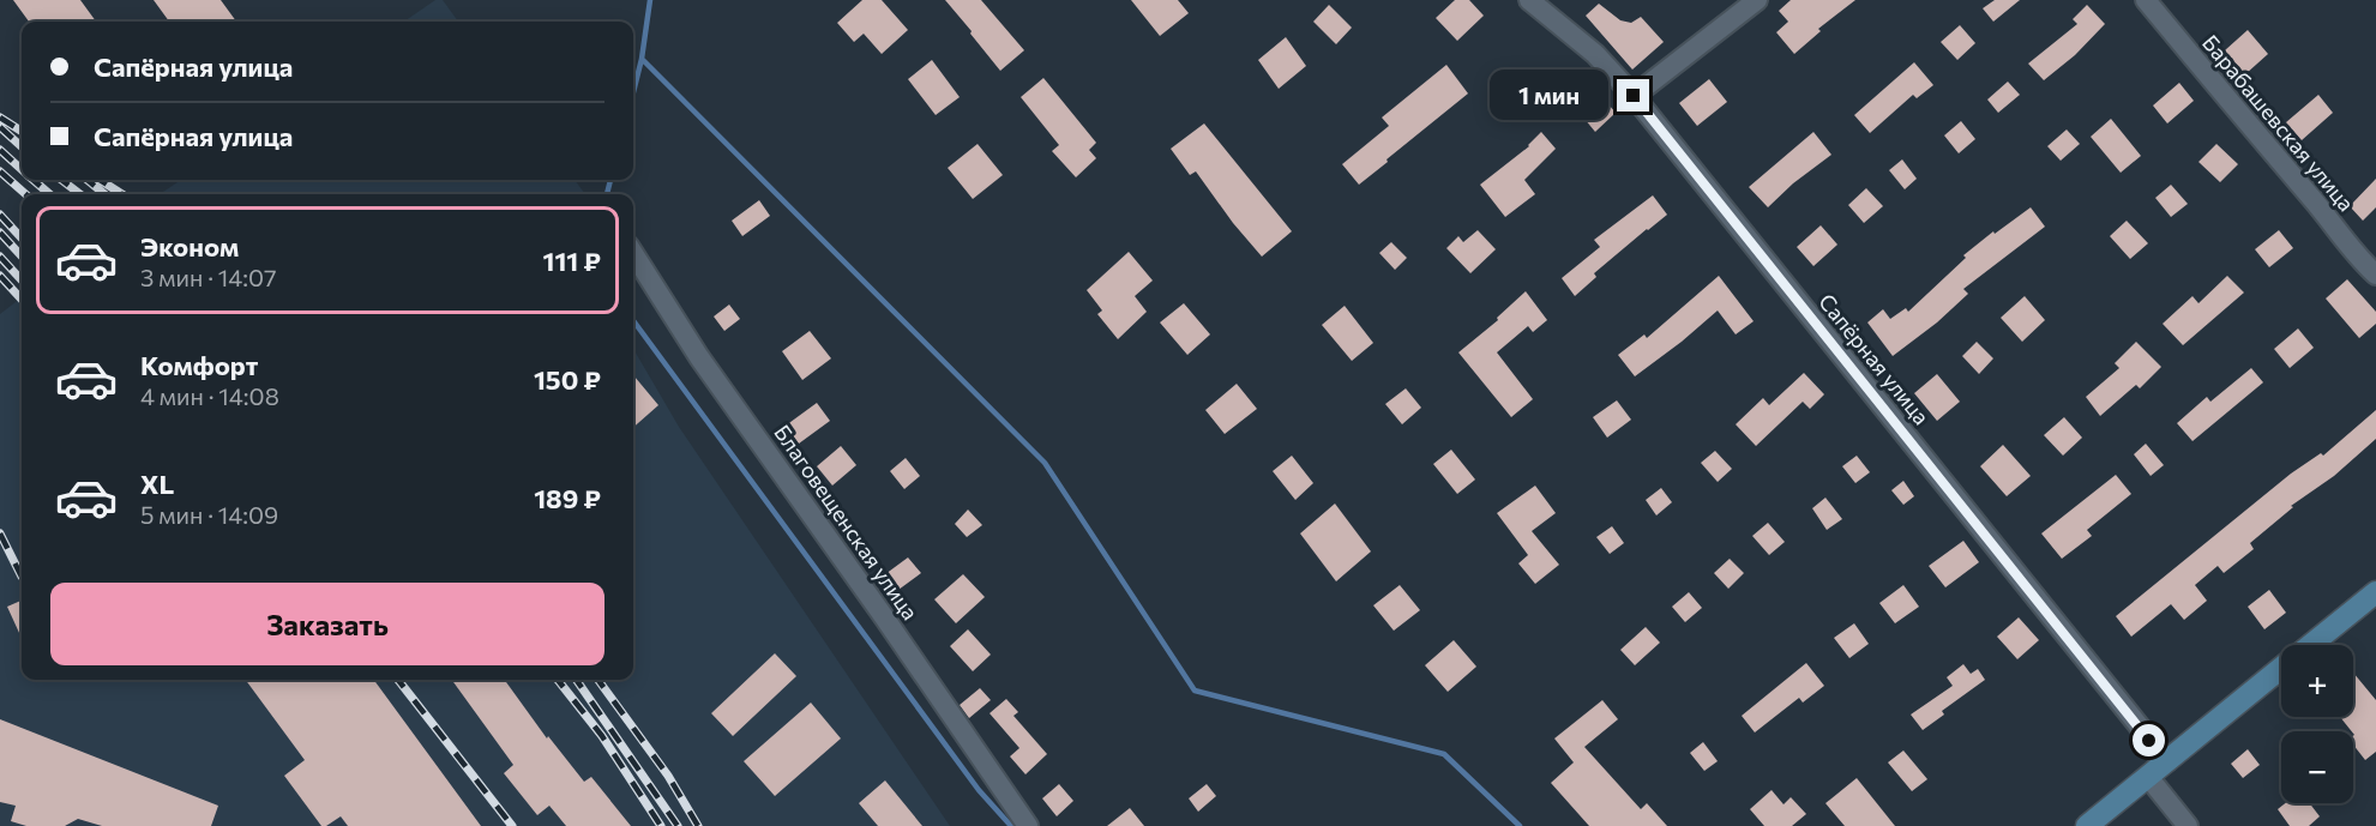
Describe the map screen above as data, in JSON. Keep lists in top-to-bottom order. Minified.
{"streets":{"street":["Барабашевская улица","Сапёрная улица","Благовещенская улица"]},"page":{"banner":["Сапёрная улица","Сапёрная улица"],"bubble":"1 мин","list":[{"name":"Эконом","note":"3 мин · 14:07","value":"111 ₽"},{"name":"Комфорт","note":"4 мин · 14:08","value":"150 ₽"},{"name":"XL","note":"5 мин · 14:09","value":"189 ₽"}],"buttons":"Заказать","map_buttons":["+","−"]}}
